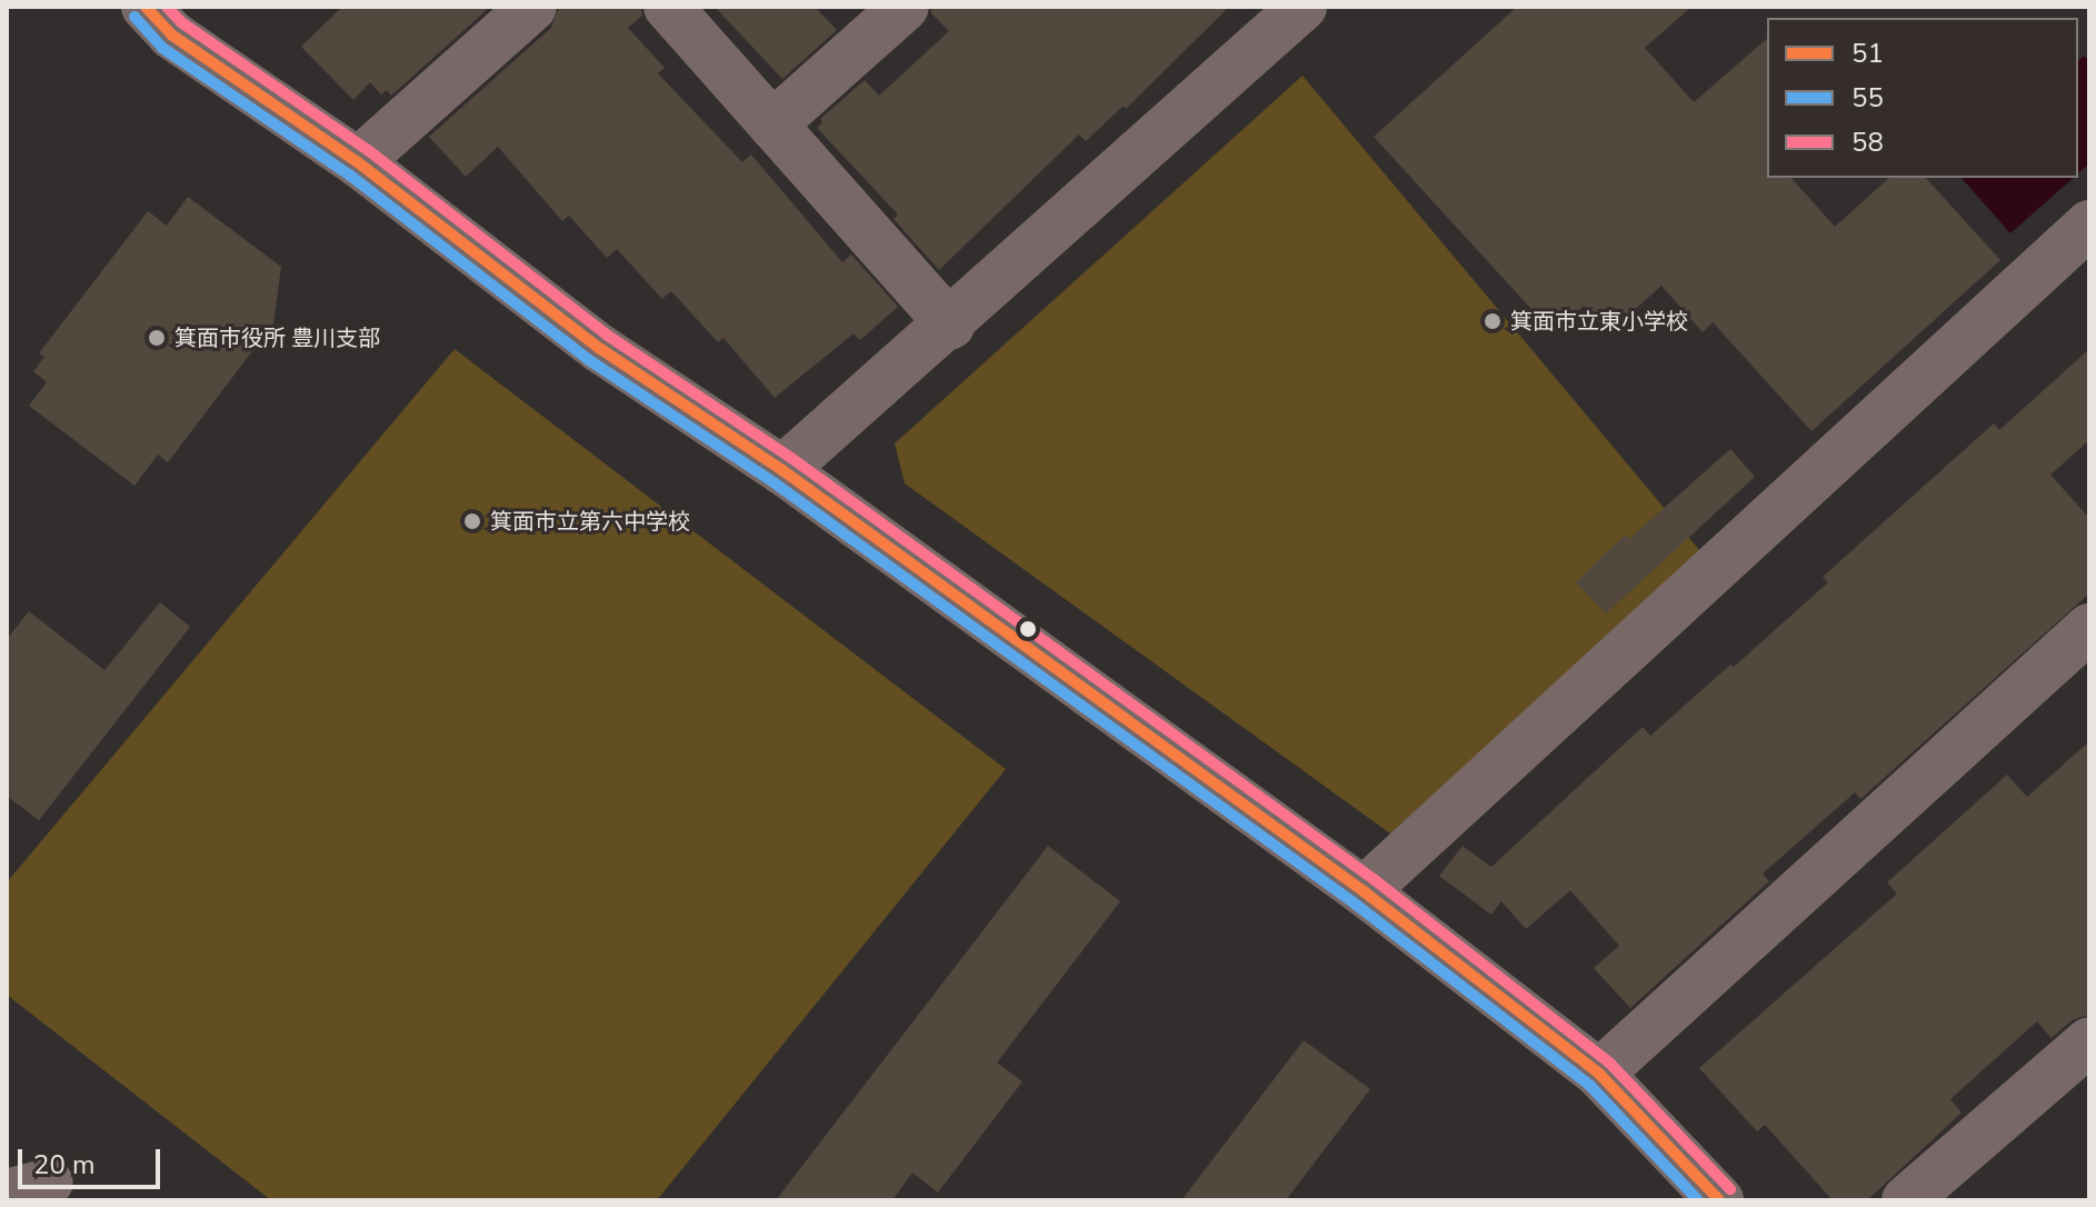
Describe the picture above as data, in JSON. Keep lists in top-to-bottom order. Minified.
{"places":["箕面市立東小学校","箕面市役所 豊川支部","箕面市立第六中学校"],"lines":["transit line 51","transit line 58","transit line 55"],"legend":["51","55","58"],"scale_bar":"20 m"}
